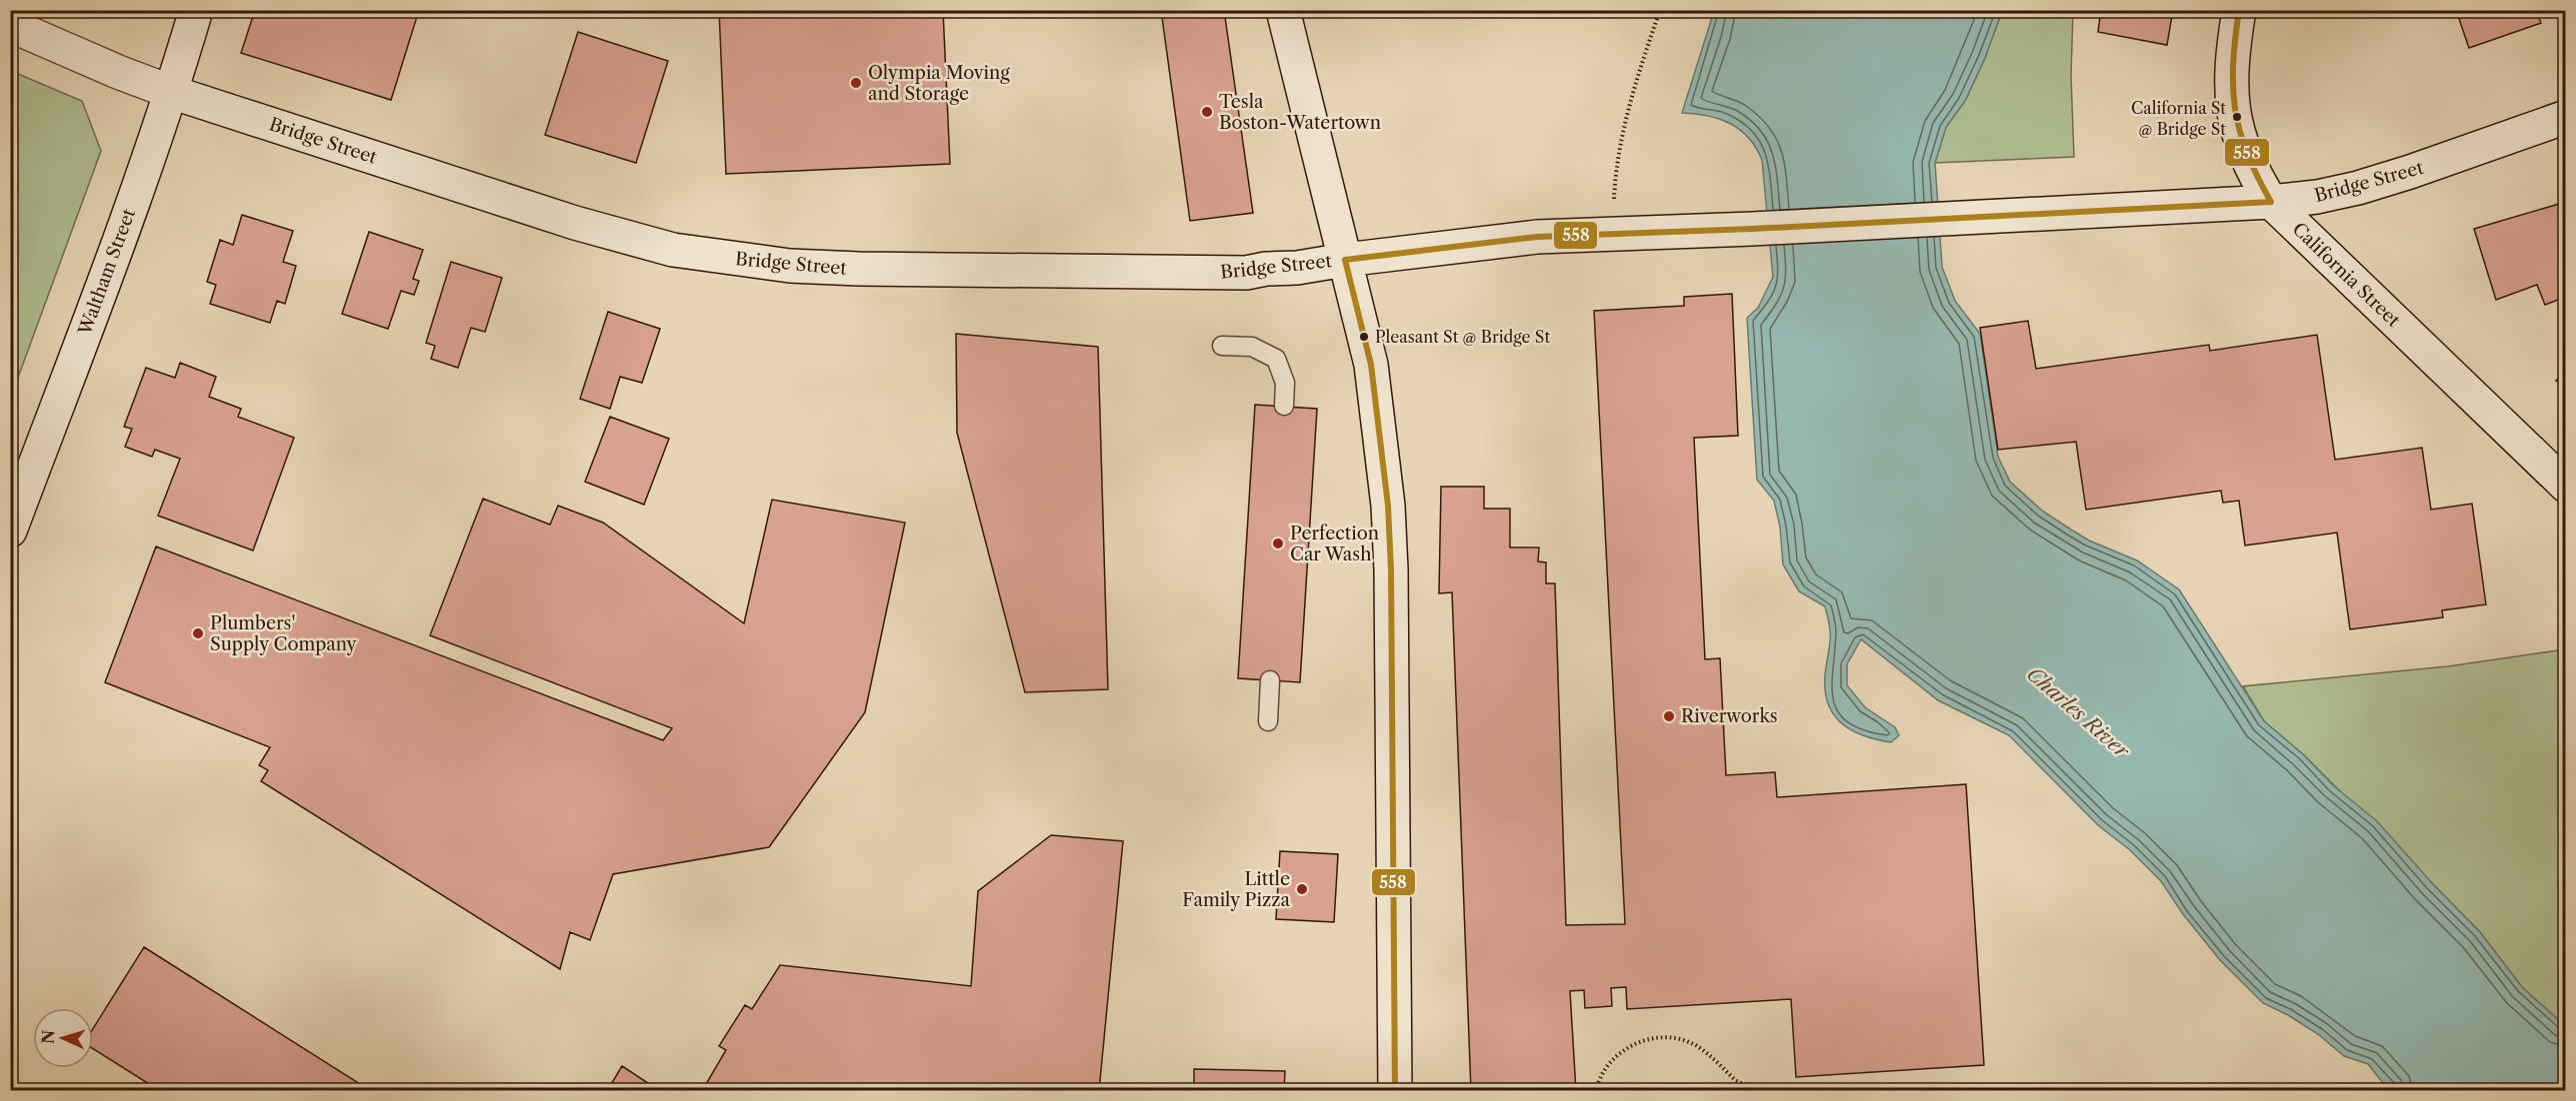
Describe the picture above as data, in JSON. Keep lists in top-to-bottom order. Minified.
{"streets":{"street":["Bridge Street","Waltham Street","California Street"]},"crossings":[["Bridge Street","Waltham Street"],["Bridge Street","California Street"]],"water":["Charles River"],"places":["Olympia Moving and Storage","Tesla Boston-Watertown","California St @ Bridge St","Pleasant St @ Bridge St","Perfection Car Wash","Plumbers' Supply Company","Riverworks","Little Family Pizza"],"lines":["transit line 558"],"north":"left"}
